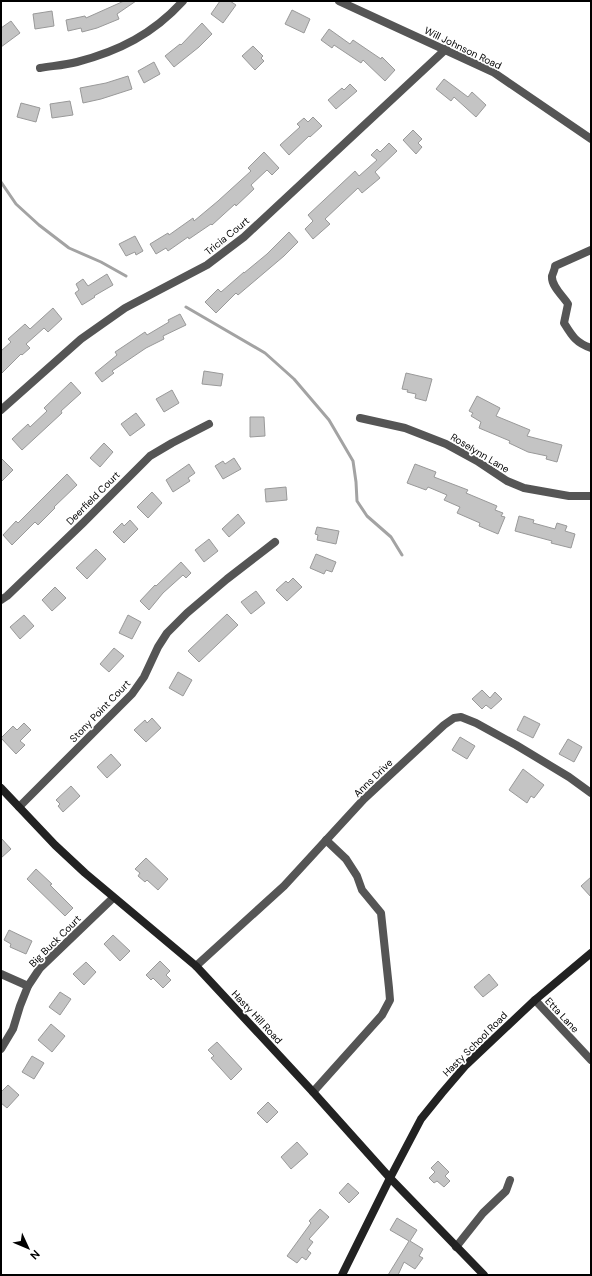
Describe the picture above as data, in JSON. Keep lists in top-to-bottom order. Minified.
{"streets":{"street":["Will Johnson Road","Tricia Court","Roselynn Lane","Deerfield Court","Stony Point Court","Anns Drive","Big Buck Court","Etta Lane","Hasty Hill Road","Hasty School Road"]},"crossings":[["Will Johnson Road","Tricia Court"],["Stony Point Court","Hasty Hill Road"],["Anns Drive","Hasty Hill Road"],["Big Buck Court","Hasty Hill Road"],["Etta Lane","Hasty School Road"],["Hasty Hill Road","Hasty School Road"]],"north":"bottom right"}
